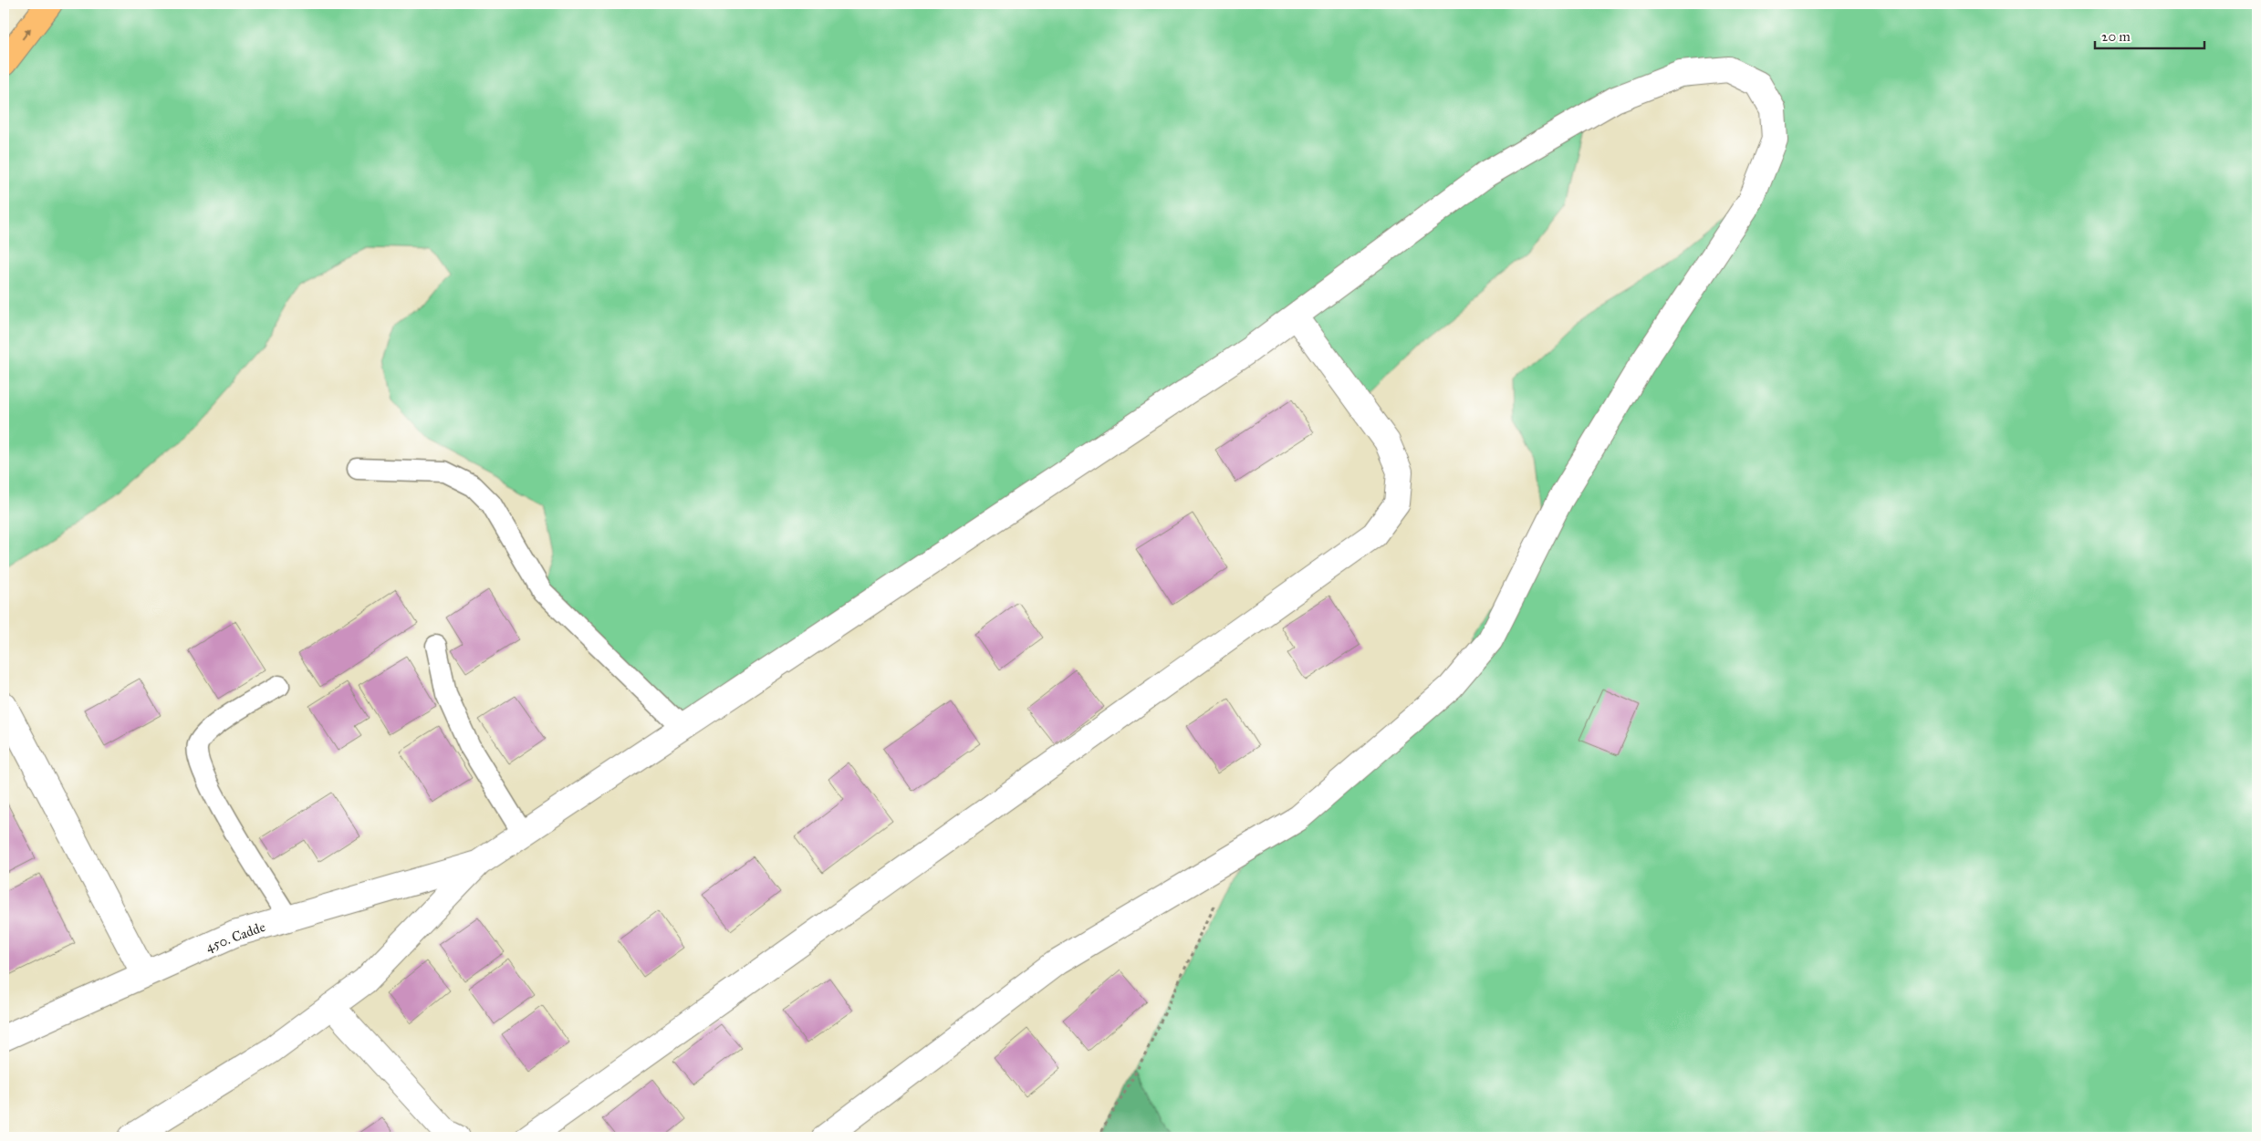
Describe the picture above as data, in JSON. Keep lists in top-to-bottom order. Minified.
{"streets":{"street":["450. Cadde"]},"scale_bar":"20 m"}
